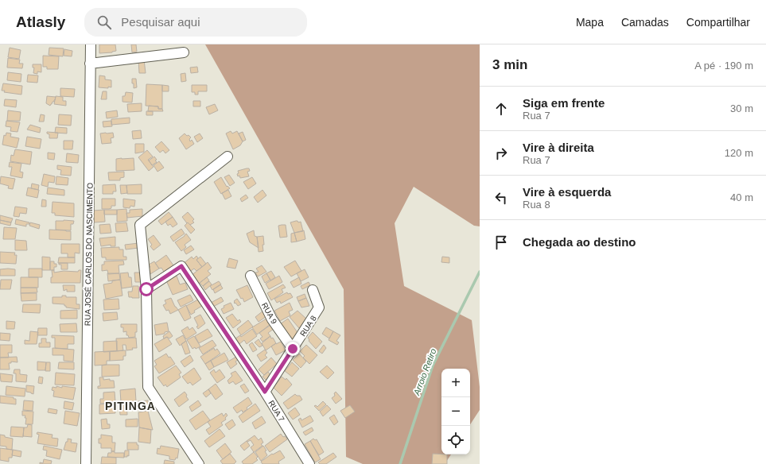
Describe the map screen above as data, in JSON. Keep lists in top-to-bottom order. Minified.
{"streets":{"street":["RUA JOSÉ CARLOS DO NASCIMENTO","RUA 9","RUA 8","RUA 7"]},"crossings":[["RUA 9","RUA 8"],["RUA 8","RUA 7"]],"districts":["PITINGA"],"water":["Arroio Retiro"],"page":{"header":"Atlasly","search":"Pesquisar aqui","nav":["Mapa","Camadas","Compartilhar"],"heading":["3 min","A pé · 190 m"],"list":[["Siga em frente","Rua 7","30 m"],["Vire à direita","Rua 7","120 m"],["Vire à esquerda","Rua 8","40 m"],"Chegada ao destino"],"map_buttons":["+","−"]}}
